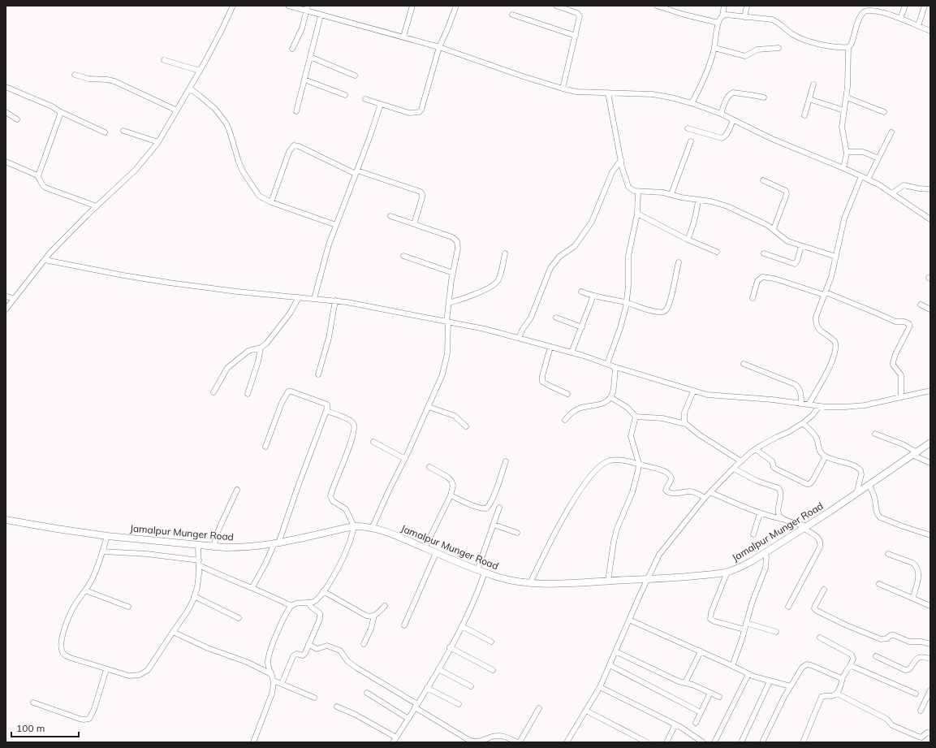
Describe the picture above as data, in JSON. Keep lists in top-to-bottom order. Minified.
{"streets":{"street":["Jamalpur Munger Road"]},"scale_bar":"100 m"}
